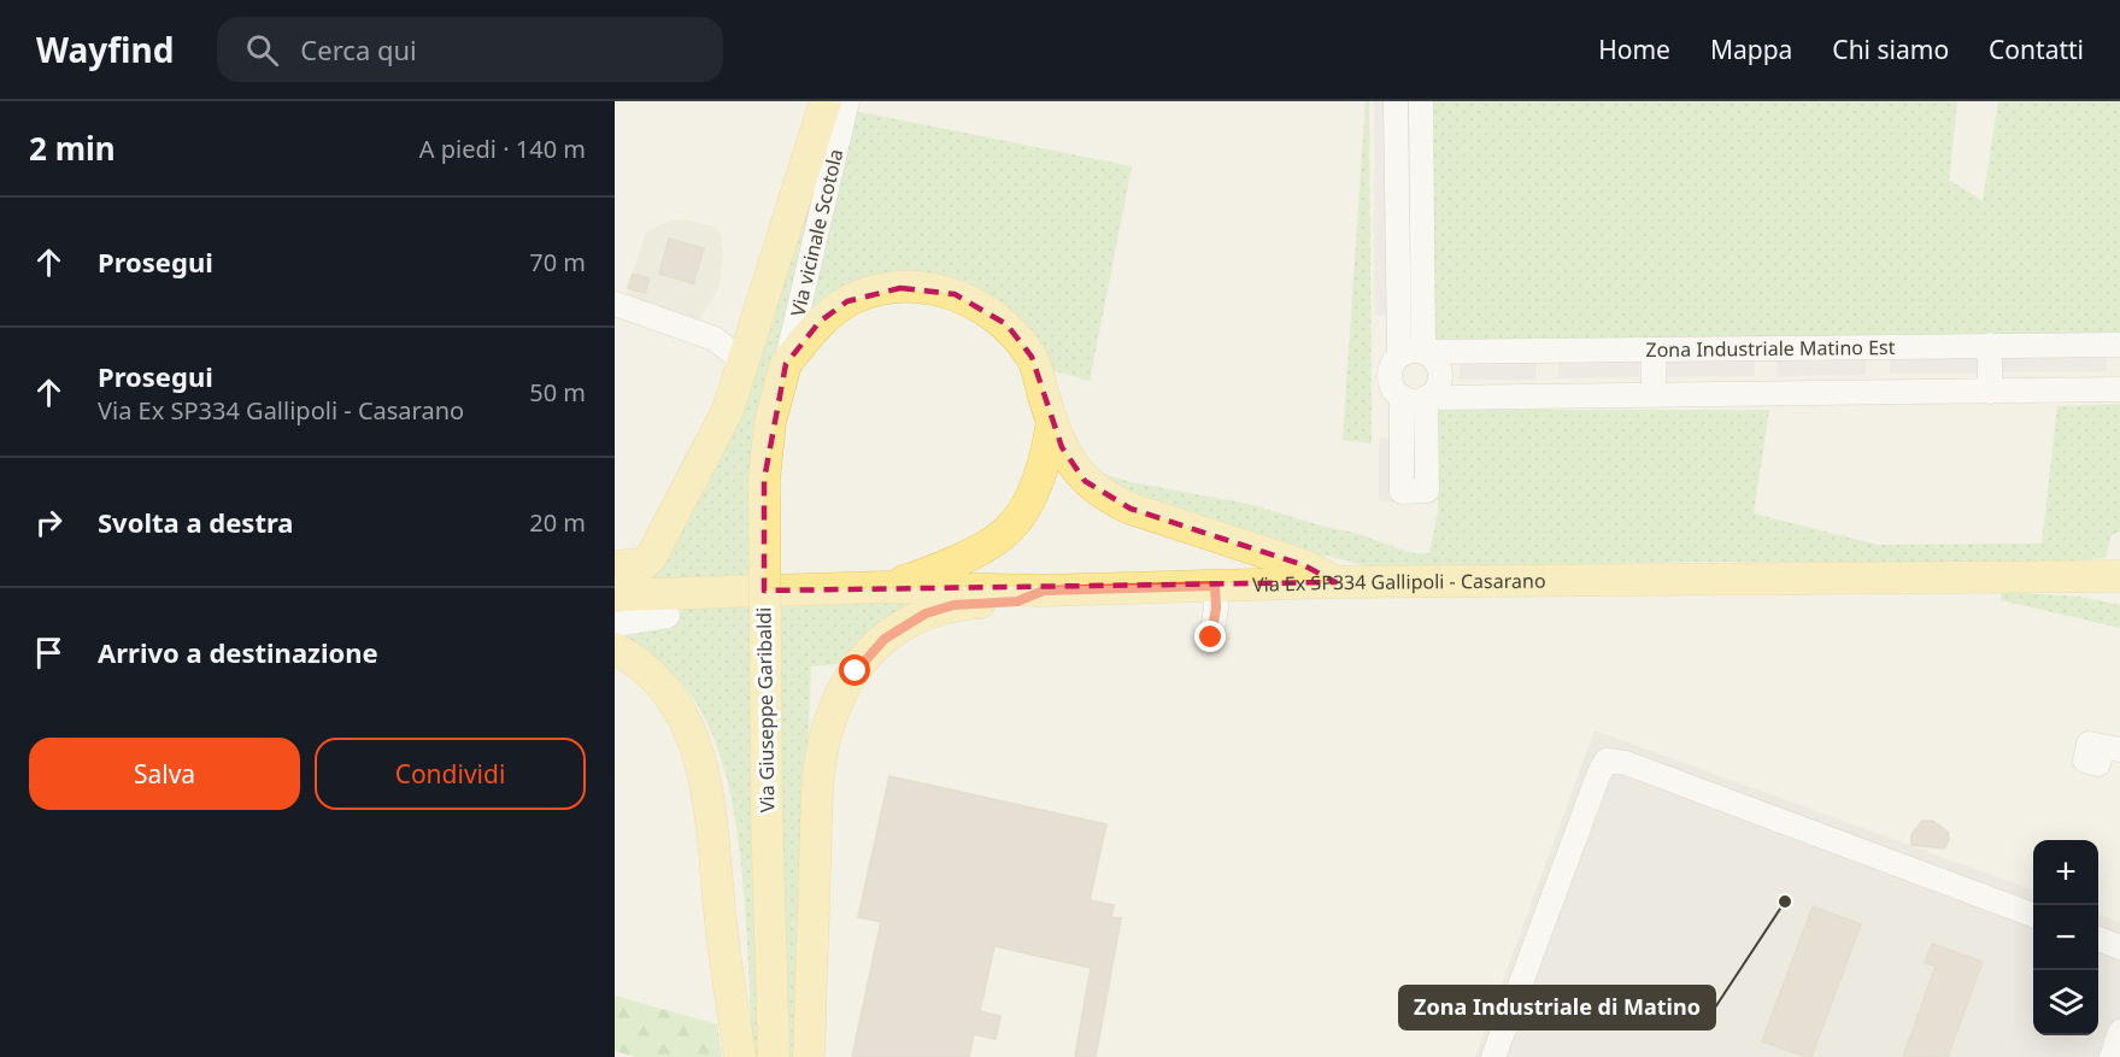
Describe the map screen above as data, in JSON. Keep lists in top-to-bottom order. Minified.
{"streets":{"main road":["Via Ex SP334 Gallipoli - Casarano","Via Giuseppe Garibaldi"],"street":["Via vicinale Scotola","Zona Industriale Matino Est"]},"crossings":[["Via vicinale Scotola","Via Giuseppe Garibaldi"]],"places":["Zona Industriale di Matino"],"page":{"header":"Wayfind","search":"Cerca qui","nav":["Home","Mappa","Chi siamo","Contatti"],"heading":["2 min","A piedi · 140 m"],"list":[["Prosegui","70 m"],["Prosegui","Via Ex SP334 Gallipoli - Casarano","50 m"],["Svolta a destra","20 m"],"Arrivo a destinazione"],"buttons":["Salva","Condividi"],"map_buttons":["+","−"]}}
